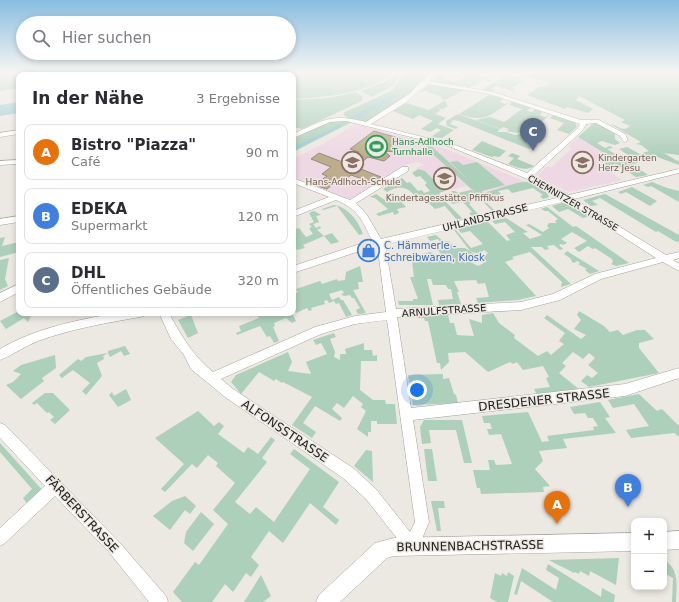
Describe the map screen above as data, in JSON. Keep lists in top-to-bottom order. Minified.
{"streets":{"street":["CHEMNITZER STRASSE","UHLANDSTRASSE","ARNULFSTRASSE","DRESDENER STRASSE","ALFONSSTRASSE","FÄRBERSTRASSE","BRUNNENBACHSTRASSE"]},"crossings":[["CHEMNITZER STRASSE","UHLANDSTRASSE"],["CHEMNITZER STRASSE","ARNULFSTRASSE"],["ARNULFSTRASSE","ALFONSSTRASSE"],["ALFONSSTRASSE","BRUNNENBACHSTRASSE"]],"places":{"sports":["Hans-Adlhoch Turnhalle"],"school or university":["Hans-Adlhoch-Schule","Kindergarten Herz Jesu","Kindertagesstätte Pfiffikus"],"shop":["C. Hämmerle - Schreibwaren, Kiosk"]},"page":{"search":"Hier suchen","heading":["In der Nähe","3 Ergebnisse"],"pins":["C","B","A"],"list":[{"mark":"A","name":"Bistro \"Piazza\"","note":"Café","value":"90 m"},{"mark":"B","name":"EDEKA","note":"Supermarkt","value":"120 m"},{"mark":"C","name":"DHL","note":"Öffentliches Gebäude","value":"320 m"}],"map_buttons":["+","−"]}}
